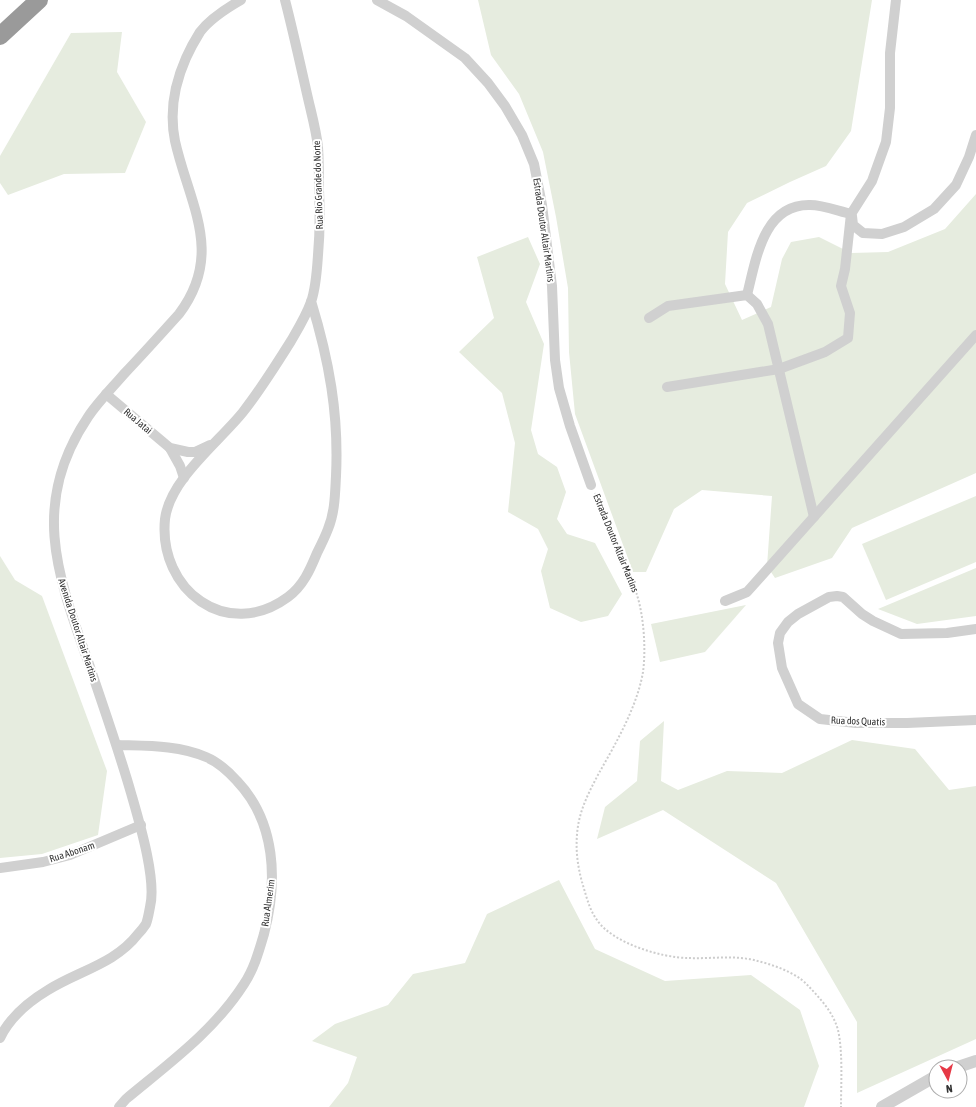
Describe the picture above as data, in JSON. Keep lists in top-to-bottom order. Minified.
{"streets":{"street":["Rua Rio Grande do Norte","Estrada Doutor Altair Martins","Rua Jatai","Avenida Doutor Altair Martins","Rua dos Quatis","Rua Abonam","Rua Almerim"]},"crossings":[["Rua Rio Grande do Norte","Rua Jatai"],["Rua Jatai","Avenida Doutor Altair Martins"],["Avenida Doutor Altair Martins","Rua Abonam"],["Avenida Doutor Altair Martins","Rua Almerim"]],"north":"bottom"}
